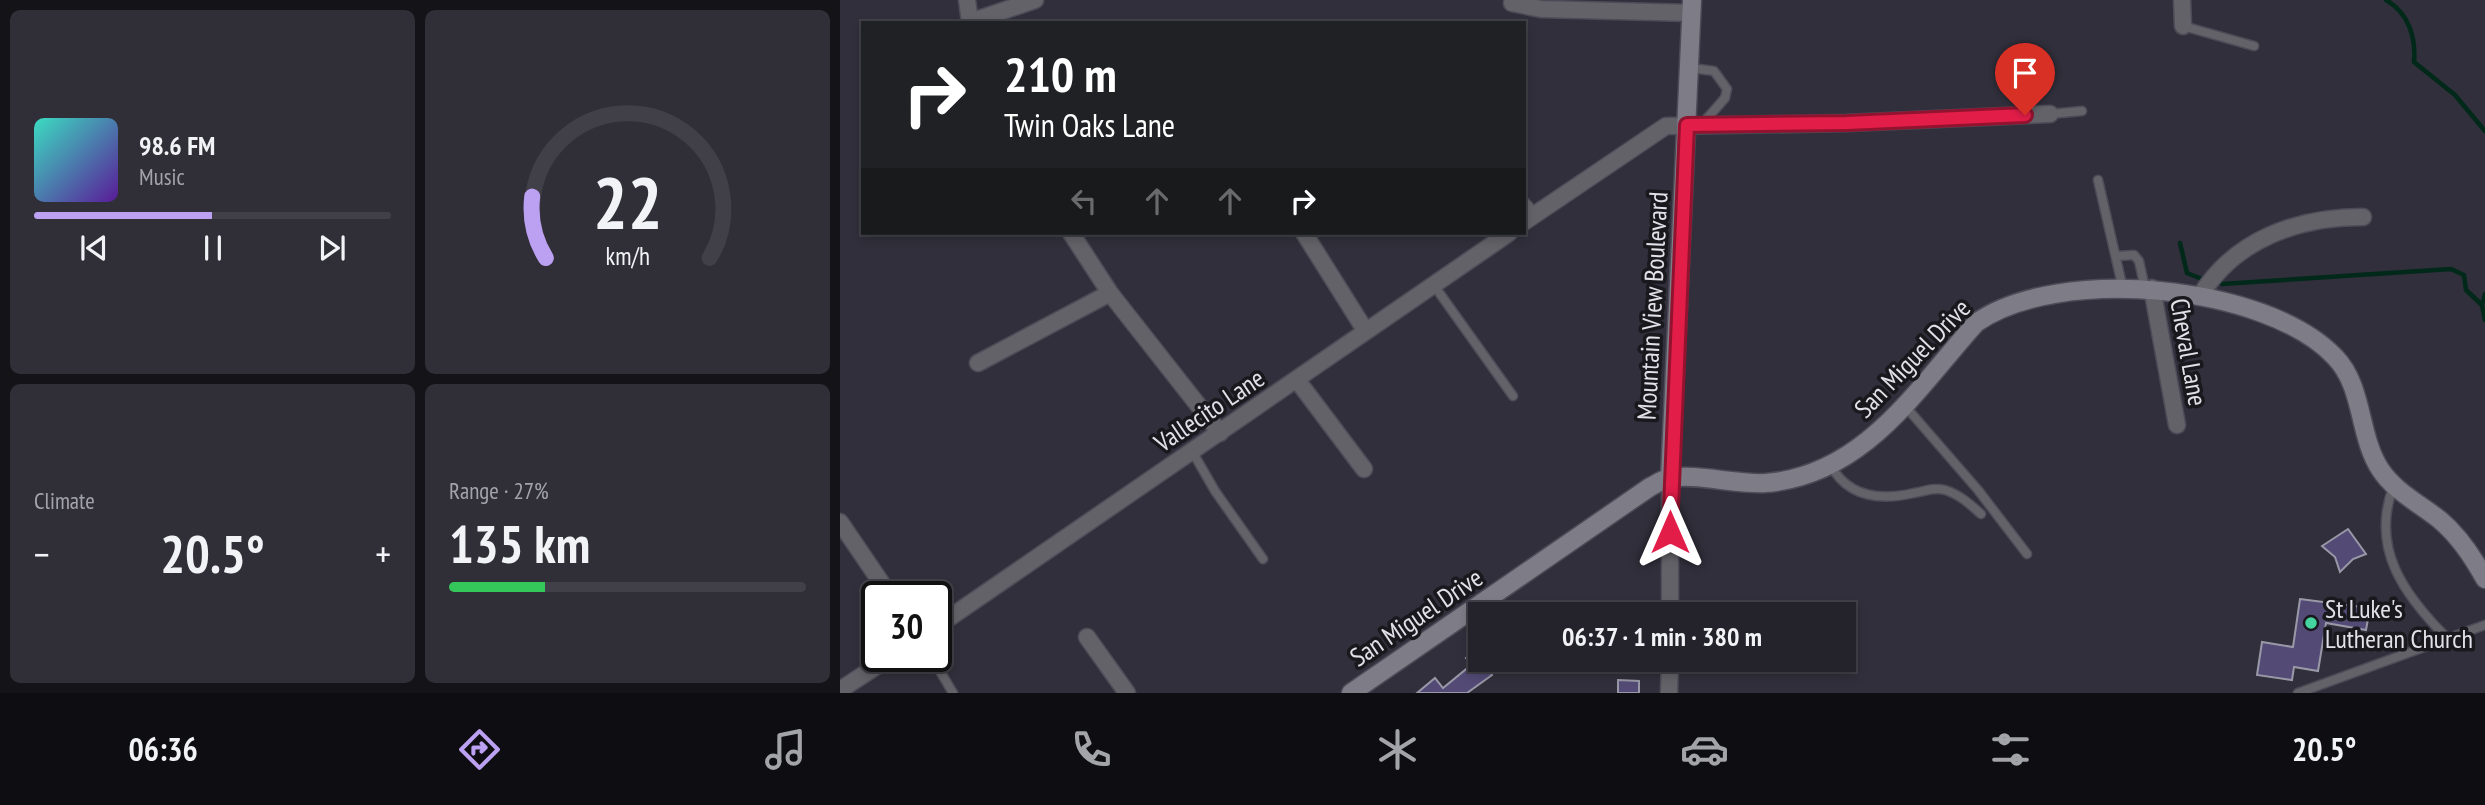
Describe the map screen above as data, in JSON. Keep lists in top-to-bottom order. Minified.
{"streets":{"street":["Mountain View Boulevard","Cheval Lane","San Miguel Drive","Vallecito Lane"]},"crossings":[["Mountain View Boulevard","San Miguel Drive"],["Cheval Lane","San Miguel Drive"]],"places":["St Luke's Lutheran Church"],"page":{"turn":["210 m","Twin Oaks Lane"],"song":["98.6 FM","Music"],"tile":["Climate",["Range · 27%","135 km"]],"heat":["−","20.5°","+"],"limit":"30","trip":"06:37 · 1 min · 380 m","tabs":["06:36","20.5°"],"gauge":["22","km/h"]}}
